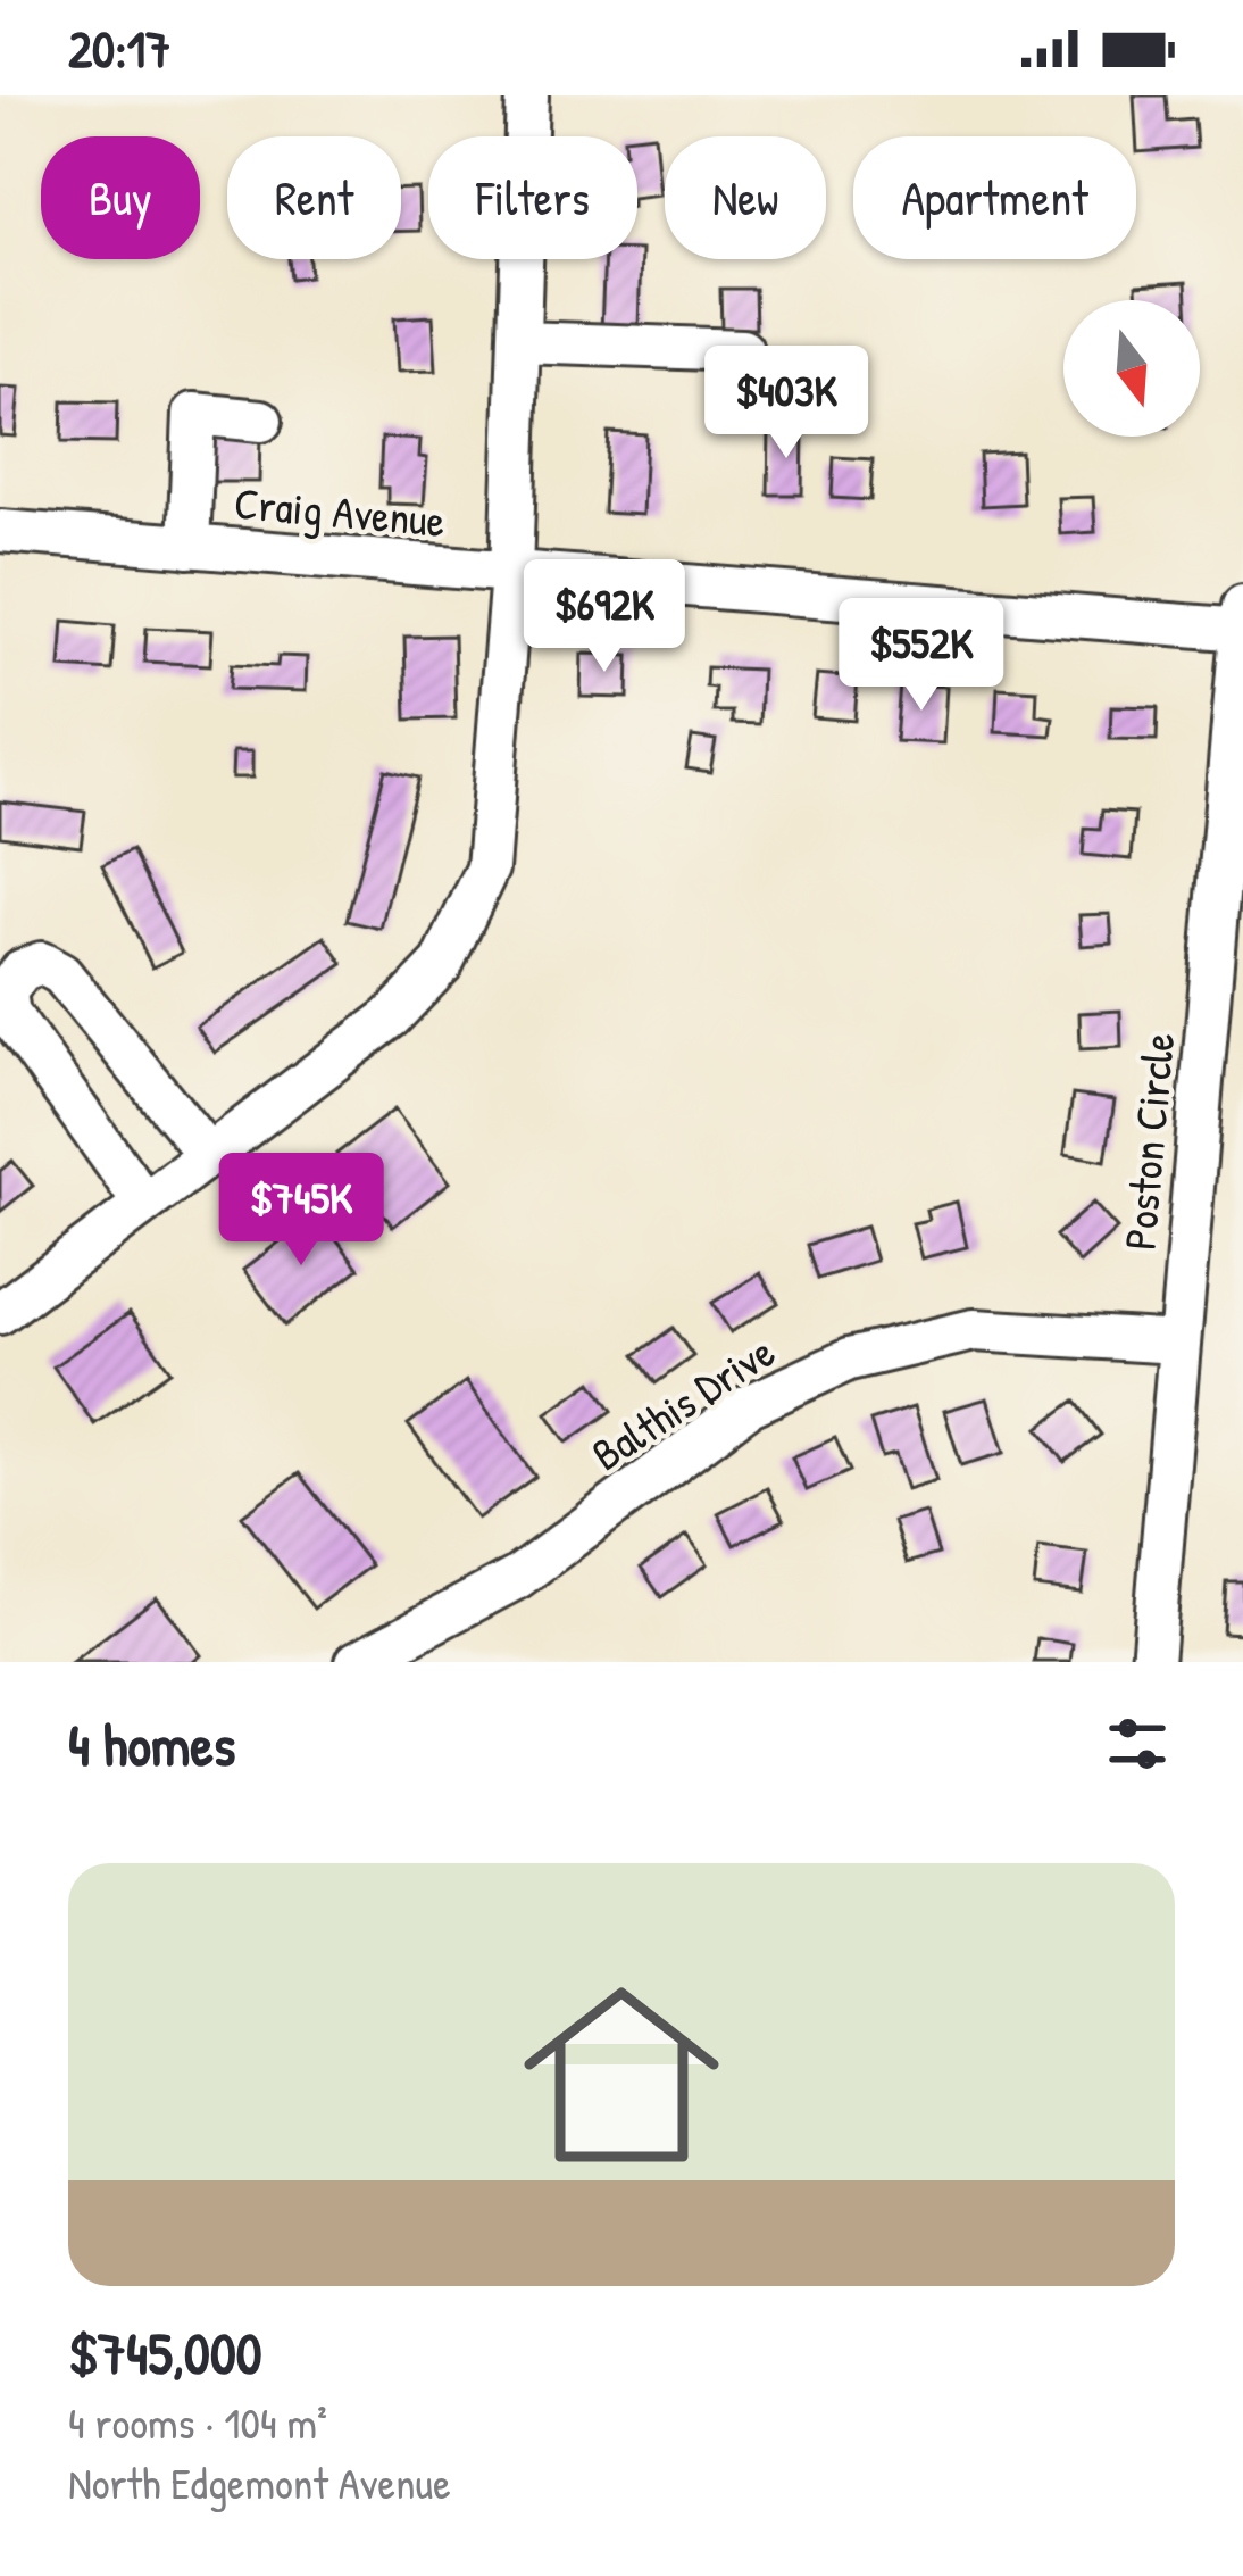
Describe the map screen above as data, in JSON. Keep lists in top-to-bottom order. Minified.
{"streets":{"street":["Craig Avenue","Poston Circle","Balthis Drive"]},"crossings":[["Craig Avenue","Poston Circle"],["Poston Circle","Balthis Drive"]],"north":"bottom","page":{"status":"20:17","chip":["Buy","Rent","Filters","New","Apartment"],"price":["$403K","$692K","$552K","$745K"],"heading":"4 homes","list":[{"name":"$745,000","note":"4 rooms · 104 m² · North Edgemont Avenue"}]}}
